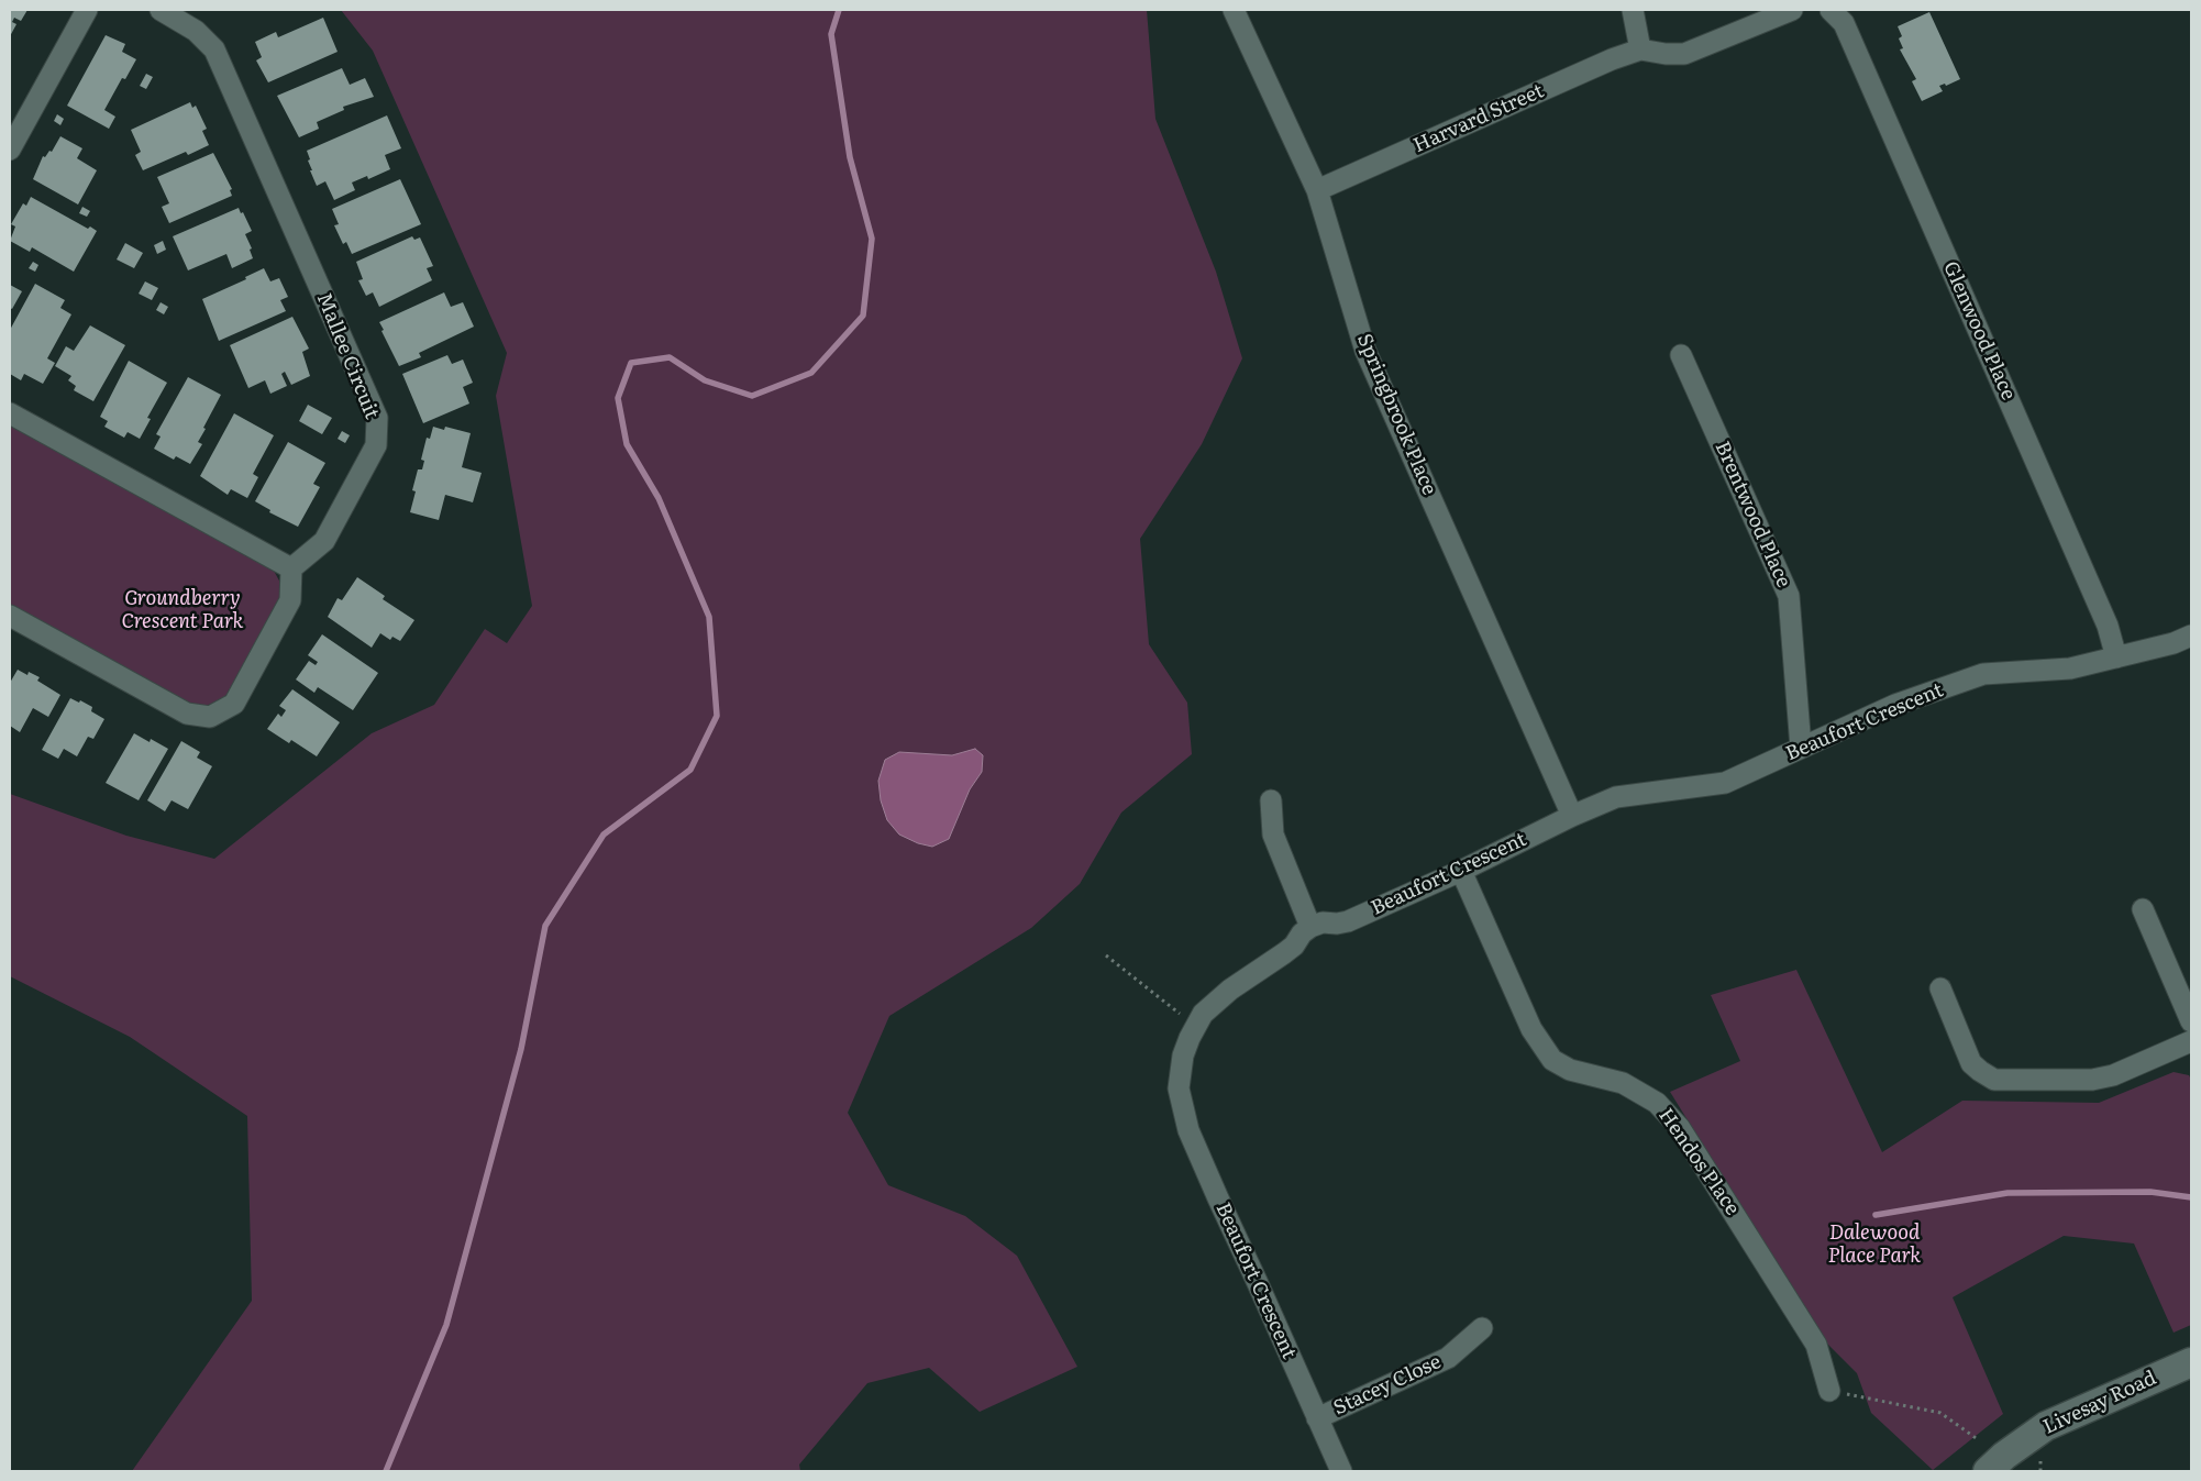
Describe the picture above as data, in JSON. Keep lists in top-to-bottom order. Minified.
{"streets":{"street":["Harvard Street","Glenwood Place","Mallee Circuit","Springbrook Place","Brentwood Place","Beaufort Crescent","Hendos Place","Stacey Close","Livesay Road"]},"crossings":[["Harvard Street","Springbrook Place"],["Glenwood Place","Beaufort Crescent"],["Springbrook Place","Beaufort Crescent"],["Brentwood Place","Beaufort Crescent"],["Beaufort Crescent","Hendos Place"],["Beaufort Crescent","Stacey Close"]],"parks":["Groundberry Crescent Park","Dalewood Place Park"]}
